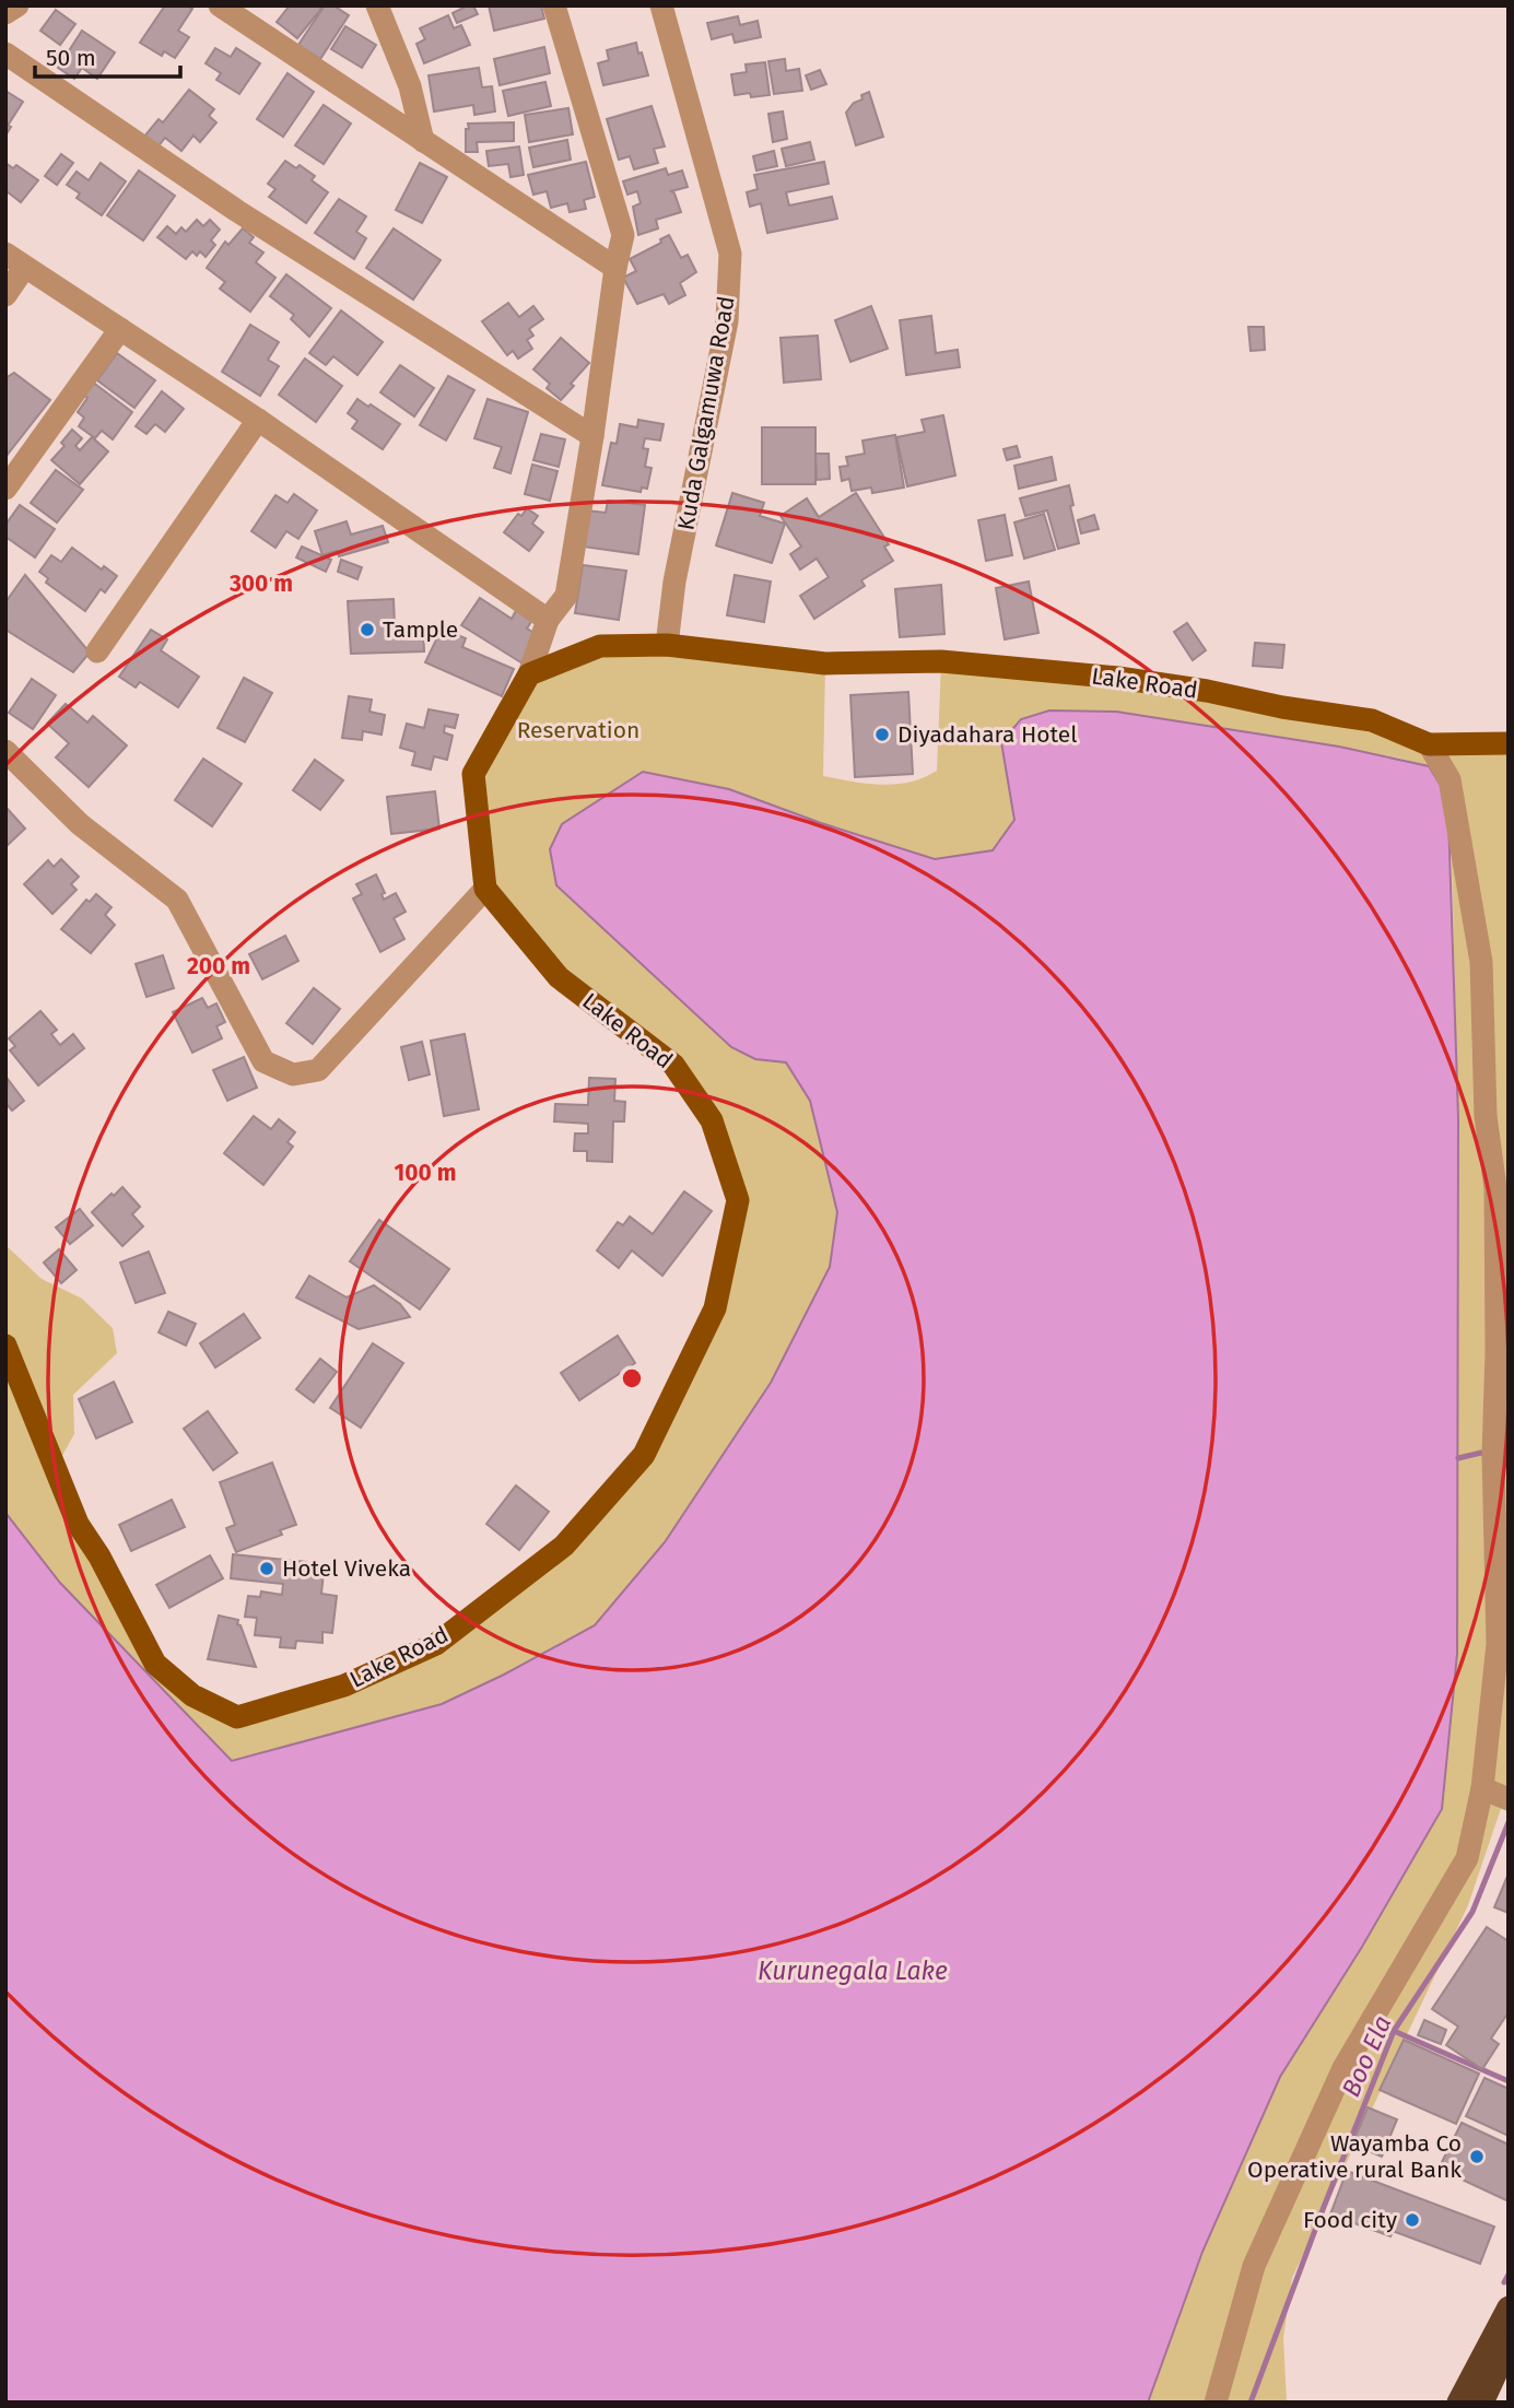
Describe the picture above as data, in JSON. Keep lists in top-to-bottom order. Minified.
{"streets":{"main road":["Lake Road"],"street":["Kuda Galgamuwa Road"]},"crossings":[["Kuda Galgamuwa Road","Lake Road"]],"water":["Kurunegala Lake","Boo Ela"],"parks":["Reservation"],"places":["Tample","Diyadahara Hotel","Hotel Viveka","Wayamba Co Operative rural Bank","Food city"],"scale_bar":"50 m","rings":["300 m","200 m","100 m"]}
